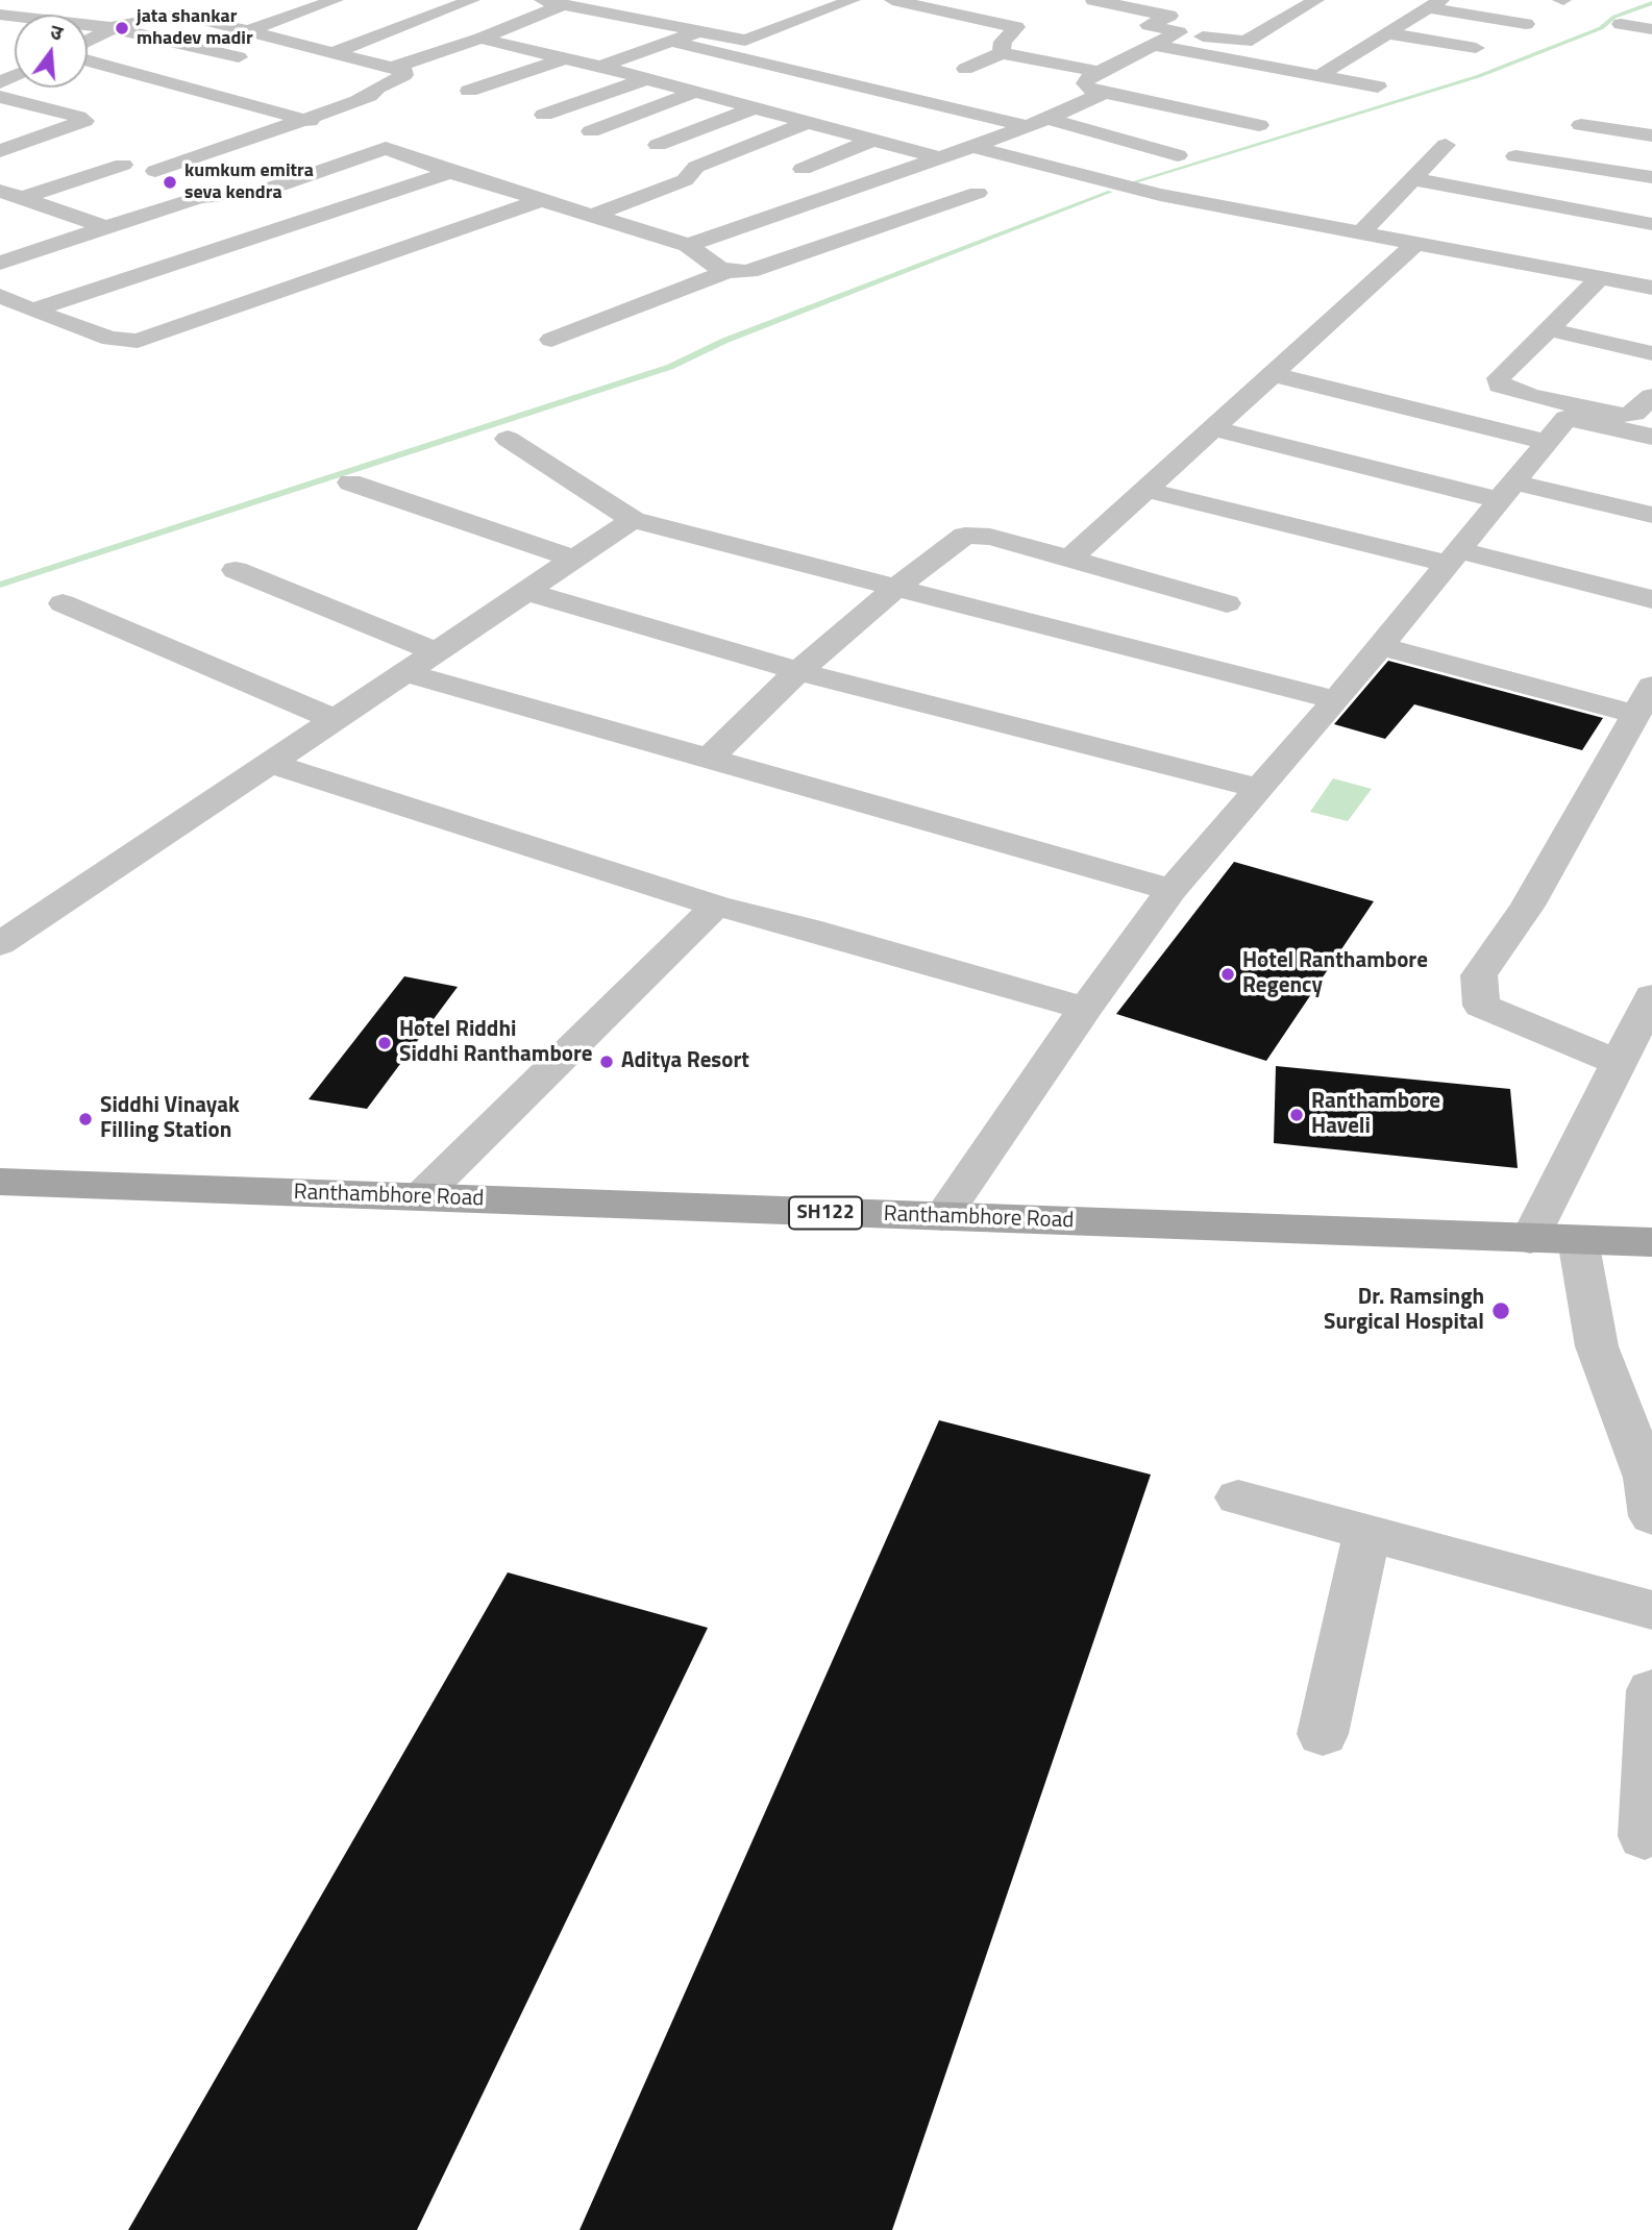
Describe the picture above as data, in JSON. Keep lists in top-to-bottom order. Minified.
{"streets":{"main road":["Ranthambhore Road","SH122"]},"places":["jata shankar mhadev madir","kumkum emitra seva kendra","Hotel Ranthambore Regency","Hotel Riddhi Siddhi Ranthambore","Aditya Resort","Ranthambore Haveli","Siddhi Vinayak Filling Station","Dr. Ramsingh Surgical Hospital"],"north":"top"}
